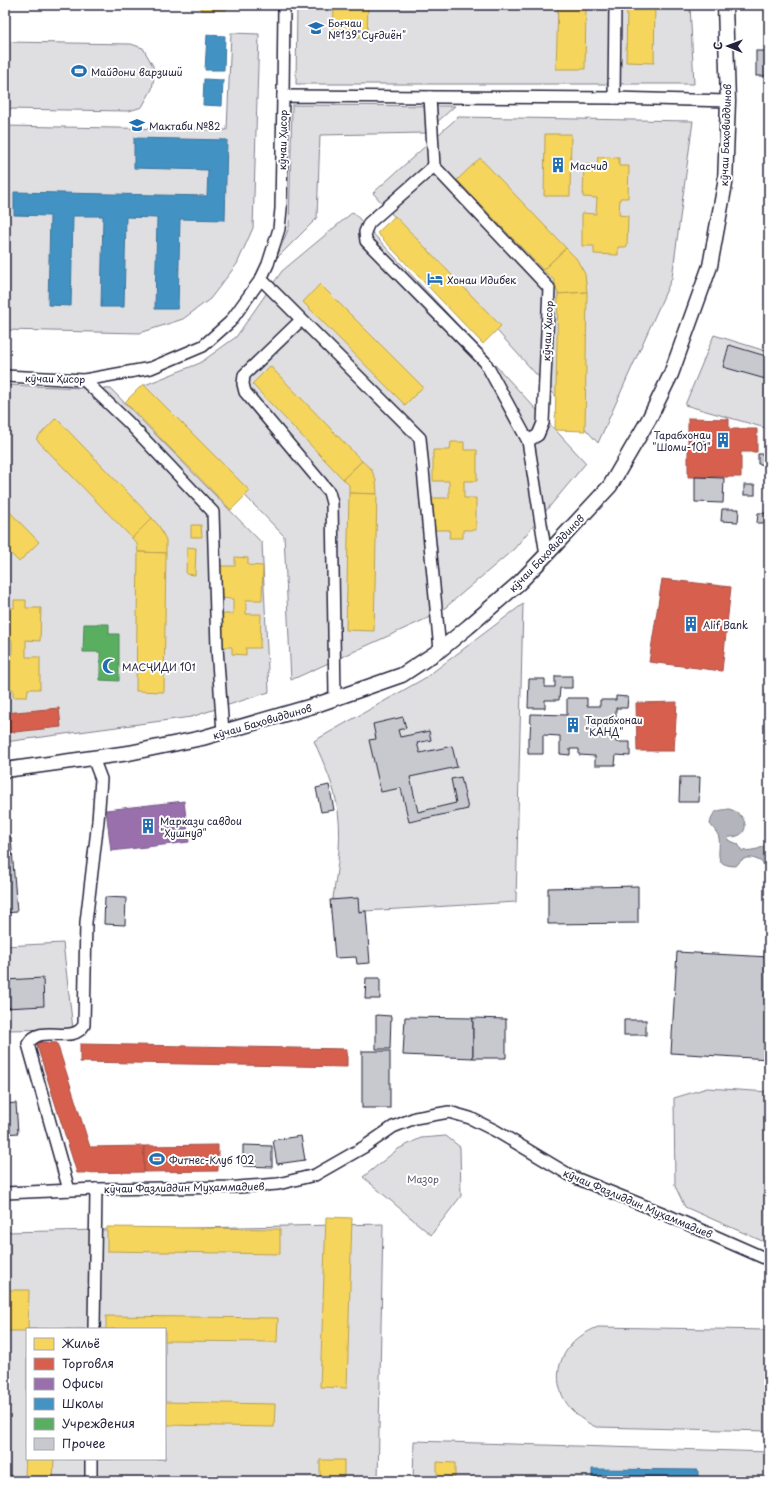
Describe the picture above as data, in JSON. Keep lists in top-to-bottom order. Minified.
{"streets":{"street":["кӯчаи Баҳовиддинов","кӯчаи Ҳисор","кӯчаи Фазлиддин Муҳаммадиев"]},"crossings":[["кӯчаи Баҳовиддинов","кӯчаи Ҳисор"]],"parks":["Мазор"],"places":{"school or university":["Боғчаи №139\"Суғдиён\"","Мактаби №82"],"sports":["Майдони варзишӣ","Фитнес-Клуб 102"],"building":["Масчид","Тарабхонаи \"Шоми-101\"","Alif Bank","Тарабхонаи \"КАНД\"","Маркази савдои \"Хушнуд\""],"hotel":["Хонаи Идибек"],"mosque":["МАСҶИДИ 101"]},"legend":["Жильё","Торговля","Офисы","Школы","Учреждения","Прочее"],"north":"left"}
